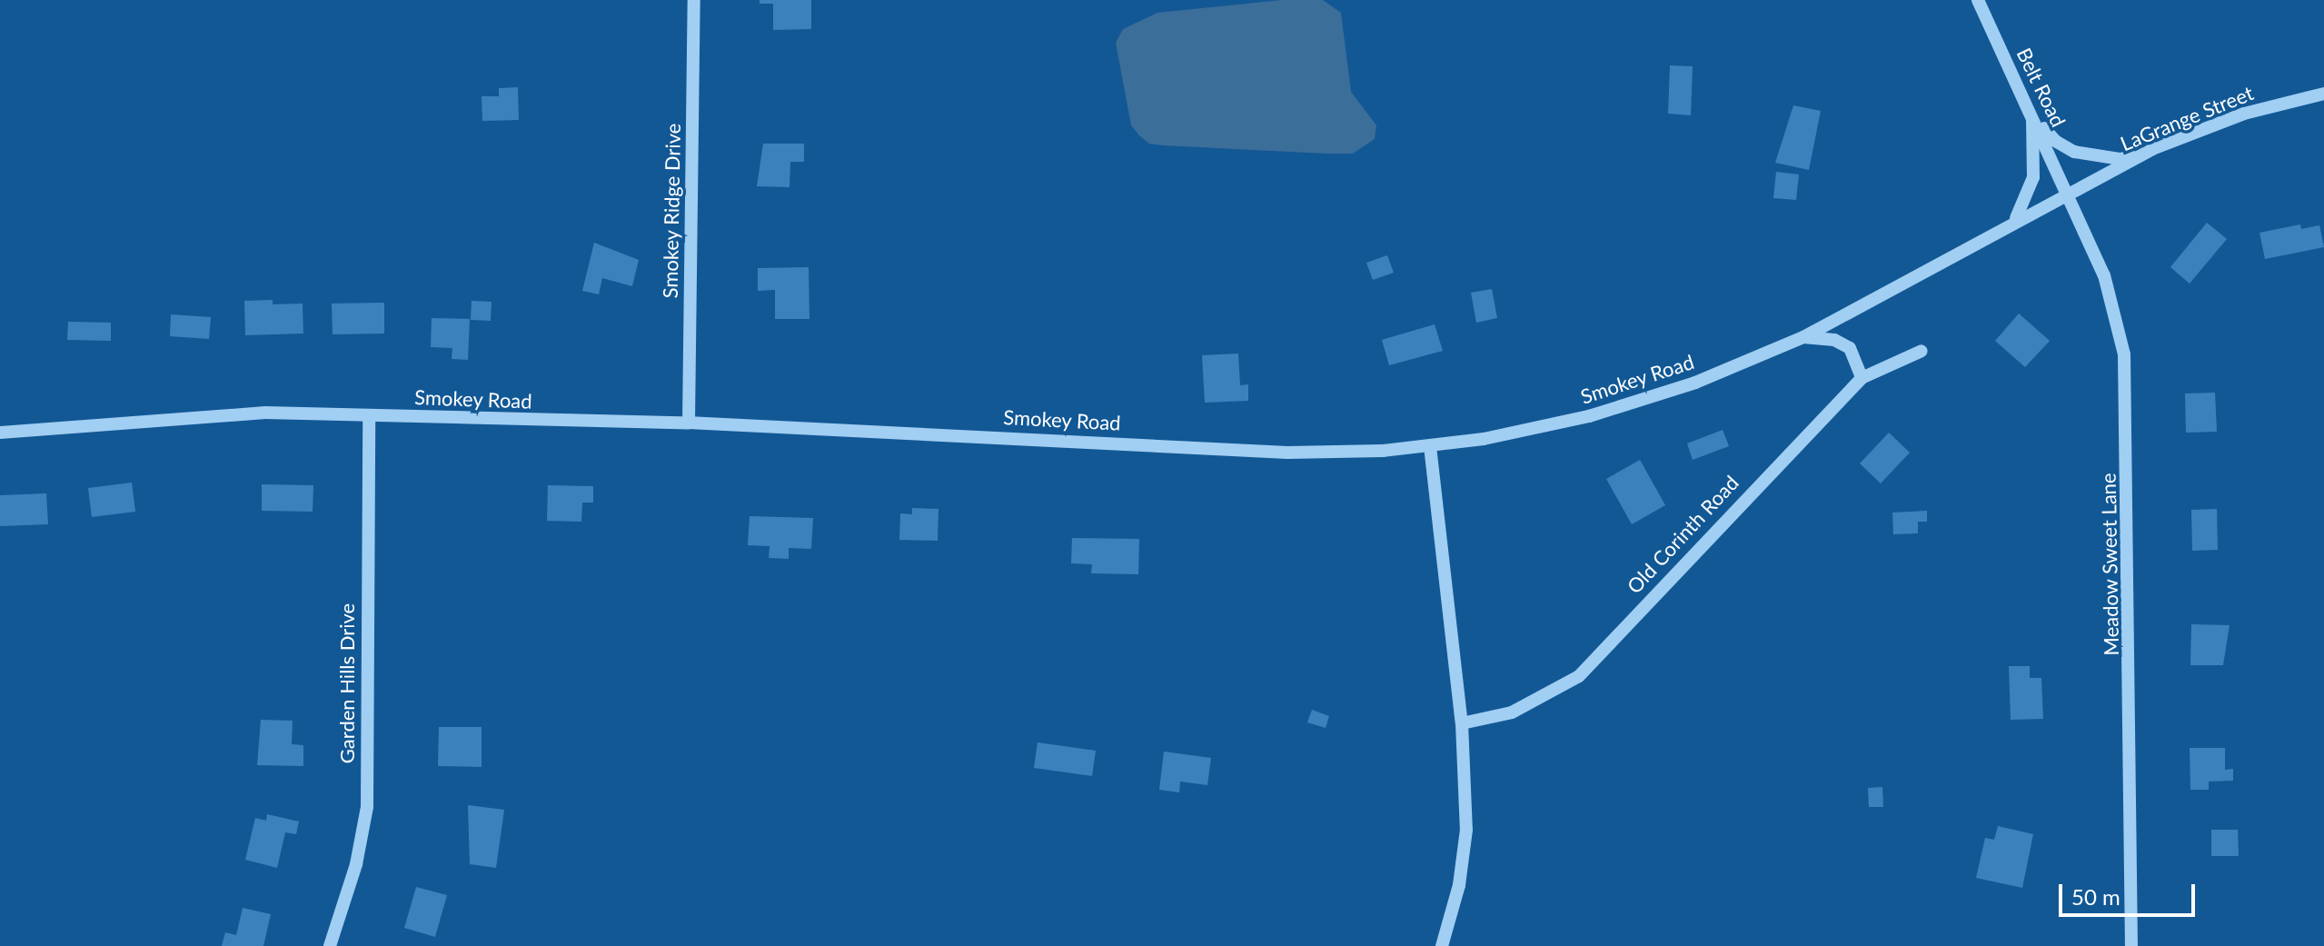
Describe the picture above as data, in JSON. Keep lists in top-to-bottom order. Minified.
{"streets":{"street":["Belt Road","LaGrange Street","Smokey Ridge Drive","Smokey Road","Old Corinth Road","Meadow Sweet Lane","Garden Hills Drive"]},"crossings":[["Belt Road","LaGrange Street"],["Belt Road","Smokey Road"],["Belt Road","Meadow Sweet Lane"],["LaGrange Street","Smokey Road"],["LaGrange Street","Meadow Sweet Lane"],["Smokey Ridge Drive","Smokey Road"],["Smokey Road","Meadow Sweet Lane"],["Smokey Road","Garden Hills Drive"]],"scale_bar":"50 m"}
